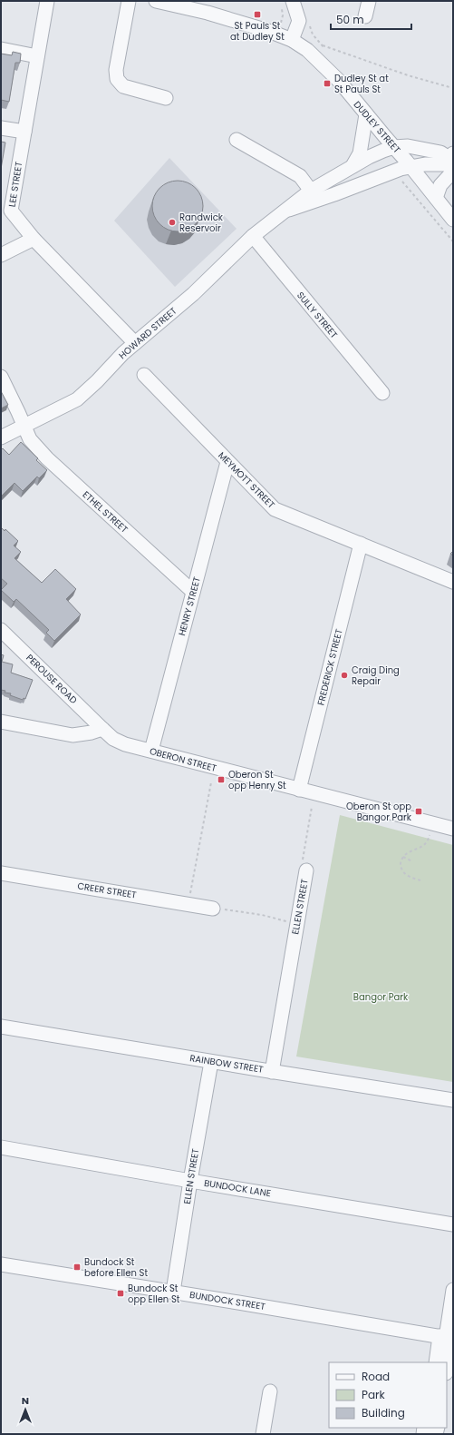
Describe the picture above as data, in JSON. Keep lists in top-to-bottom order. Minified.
{"streets":{"street":["DUDLEY STREET","LEE STREET","SULLY STREET","HOWARD STREET","MEYMOTT STREET","ETHEL STREET","HENRY STREET","FREDERICK STREET","PEROUSE ROAD","OBERON STREET","CREER STREET","ELLEN STREET","RAINBOW STREET","BUNDOCK LANE","BUNDOCK STREET"]},"crossings":[["DUDLEY STREET","HOWARD STREET"],["LEE STREET","HOWARD STREET"],["SULLY STREET","HOWARD STREET"],["HOWARD STREET","ETHEL STREET"],["MEYMOTT STREET","HENRY STREET"],["MEYMOTT STREET","FREDERICK STREET"],["ETHEL STREET","HENRY STREET"],["HENRY STREET","OBERON STREET"],["FREDERICK STREET","OBERON STREET"],["PEROUSE ROAD","OBERON STREET"],["ELLEN STREET","RAINBOW STREET"],["ELLEN STREET","BUNDOCK LANE"],["ELLEN STREET","BUNDOCK STREET"]],"parks":["Bangor Park"],"places":{"transit":["St Pauls St at Dudley St","Dudley St at St Pauls St","Oberon St opp Henry St","Oberon St opp Bangor Park","Bundock St before Ellen St","Bundock St opp Ellen St"],"other":["Randwick Reservoir","Craig Ding Repair"]},"legend":["Road","Park","Building"],"scale_bar":"50 m","north":"top"}
